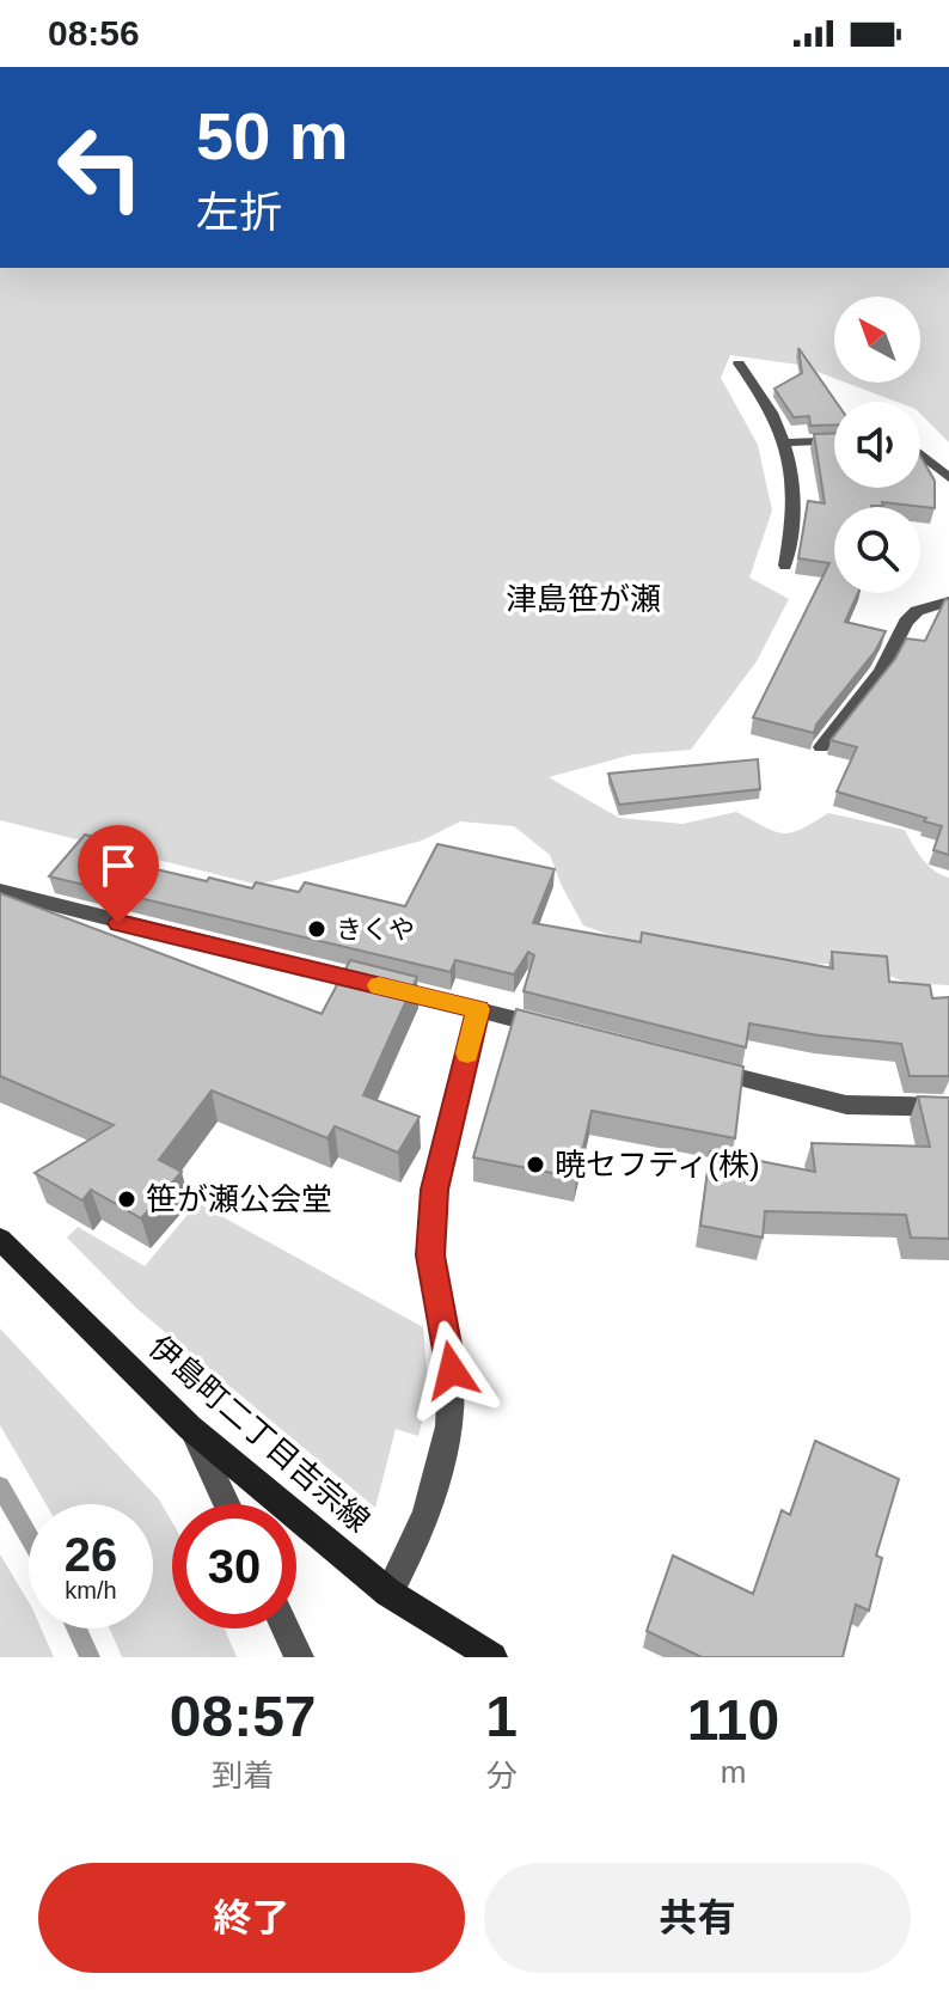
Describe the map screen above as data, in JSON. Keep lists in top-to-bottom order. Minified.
{"streets":{"street":["伊島町二丁目吉宗線"]},"districts":["津島笹が瀬"],"places":["きくや","暁セフティ(株)","笹が瀬公会堂"],"north":"top left","page":{"status":"08:56","turn":["50 m","左折"],"speed":"26 km/h","limit":"30","eta":["08:57","到着","1","分","110","m"],"buttons":["終了","共有"]}}
